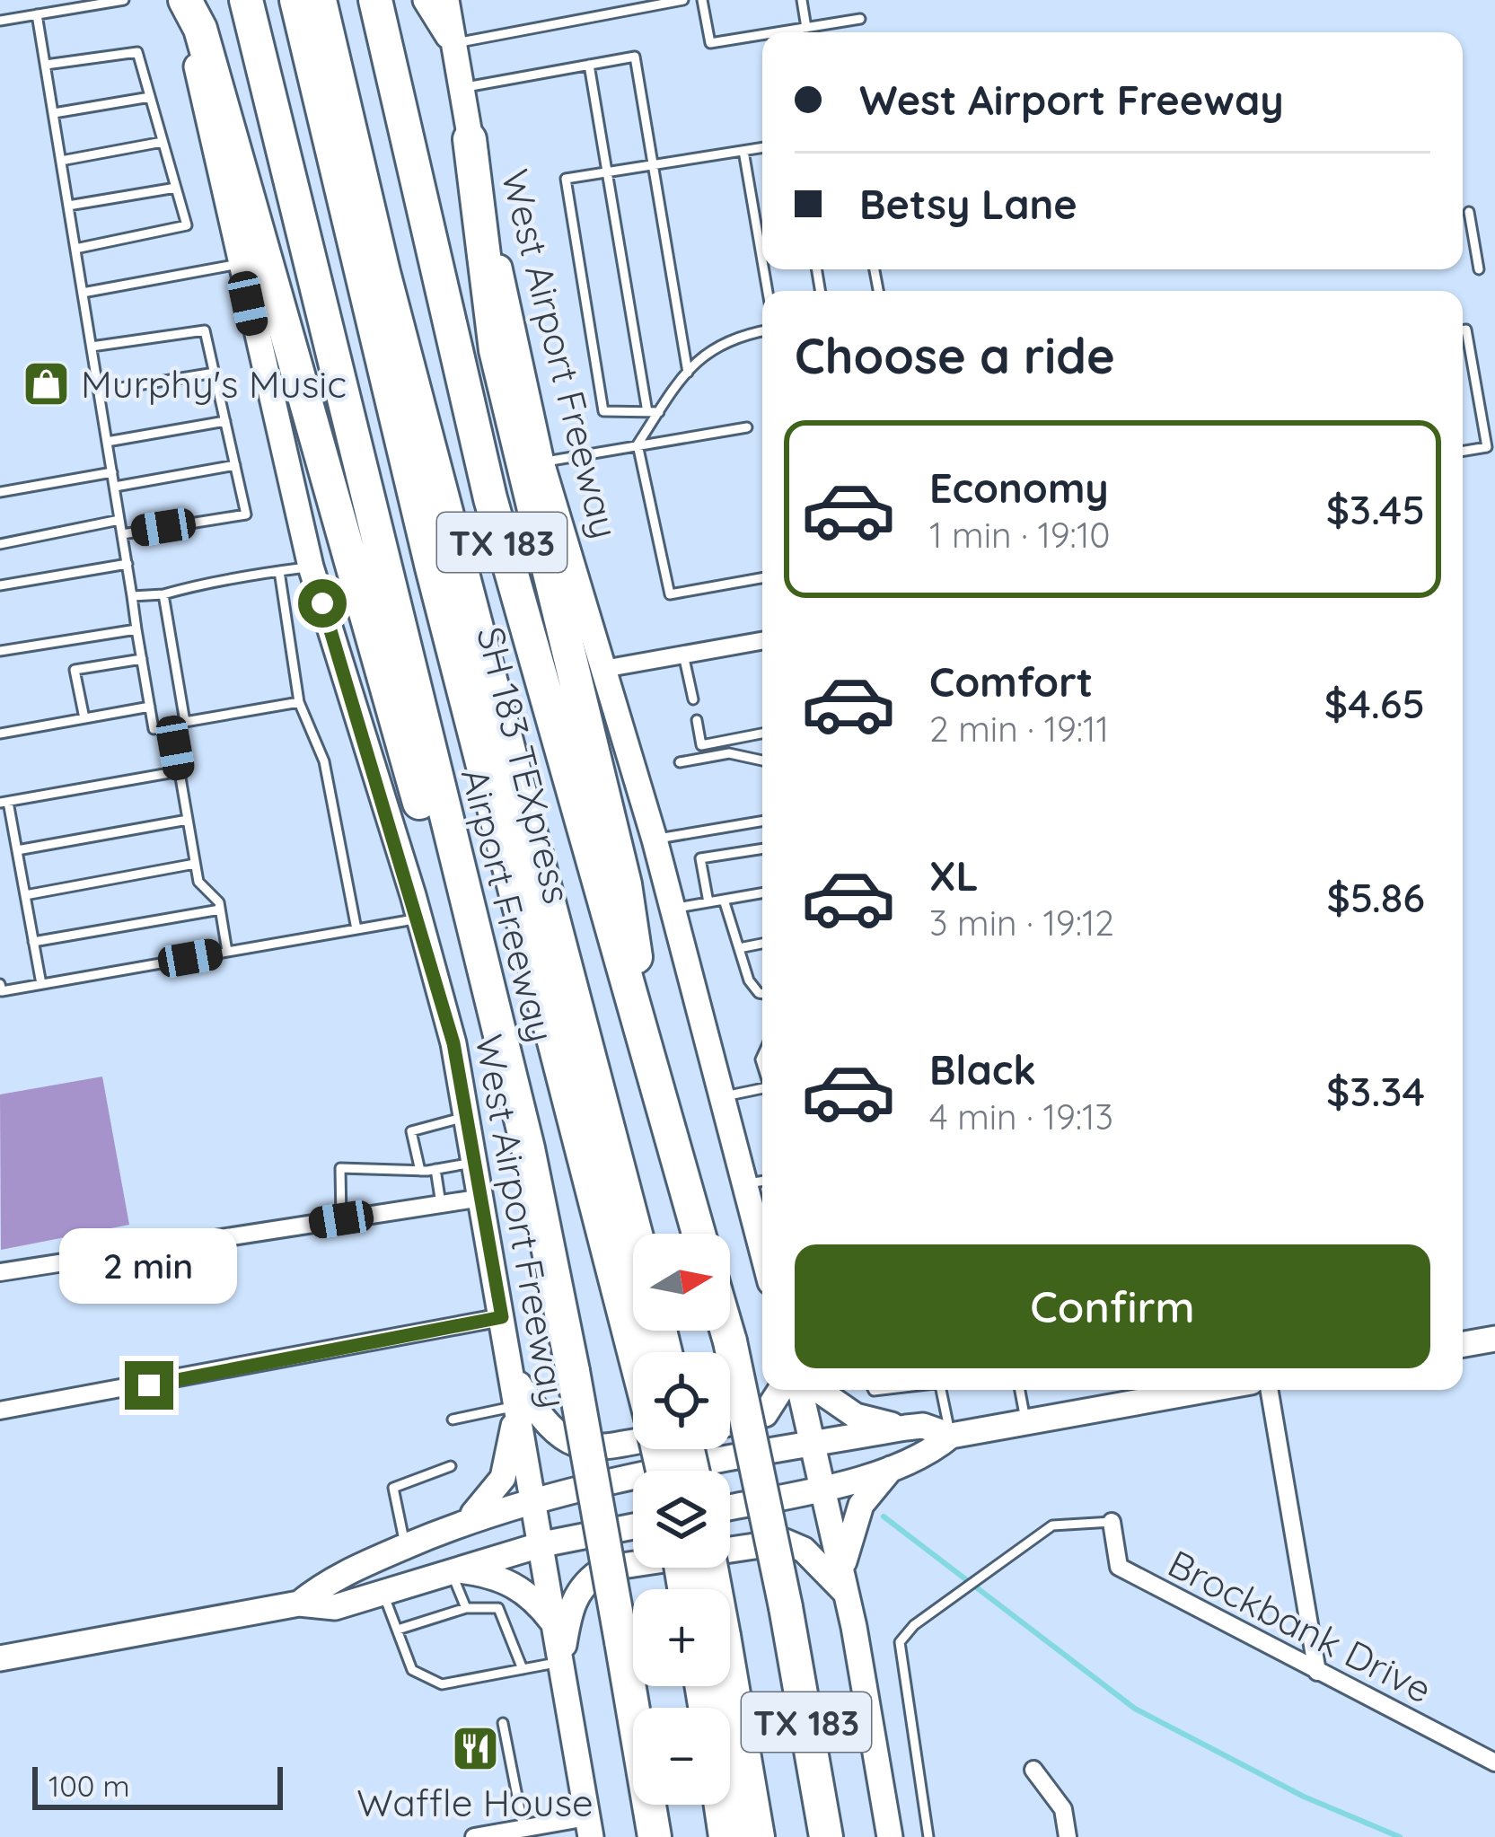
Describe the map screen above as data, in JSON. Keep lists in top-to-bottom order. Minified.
{"streets":{"highway":["TX 183","SH 183 TEXpress","Airport Freeway"],"main road":["West Airport Freeway"],"street":["Brockbank Drive"]},"places":{"shop":["Murphy's Music"],"restaurant":["Waffle House"]},"scale_bar":"100 m","north":"right","page":{"banner":["West Airport Freeway","Betsy Lane"],"heading":"Choose a ride","list":[{"name":"Economy","note":"1 min · 19:10","value":"$3.45"},{"name":"Comfort","note":"2 min · 19:11","value":"$4.65"},{"name":"XL","note":"3 min · 19:12","value":"$5.86"},{"name":"Black","note":"4 min · 19:13","value":"$3.34"}],"buttons":"Confirm","bubble":"2 min","map_buttons":["+","−"],"scale":"100 m"}}
